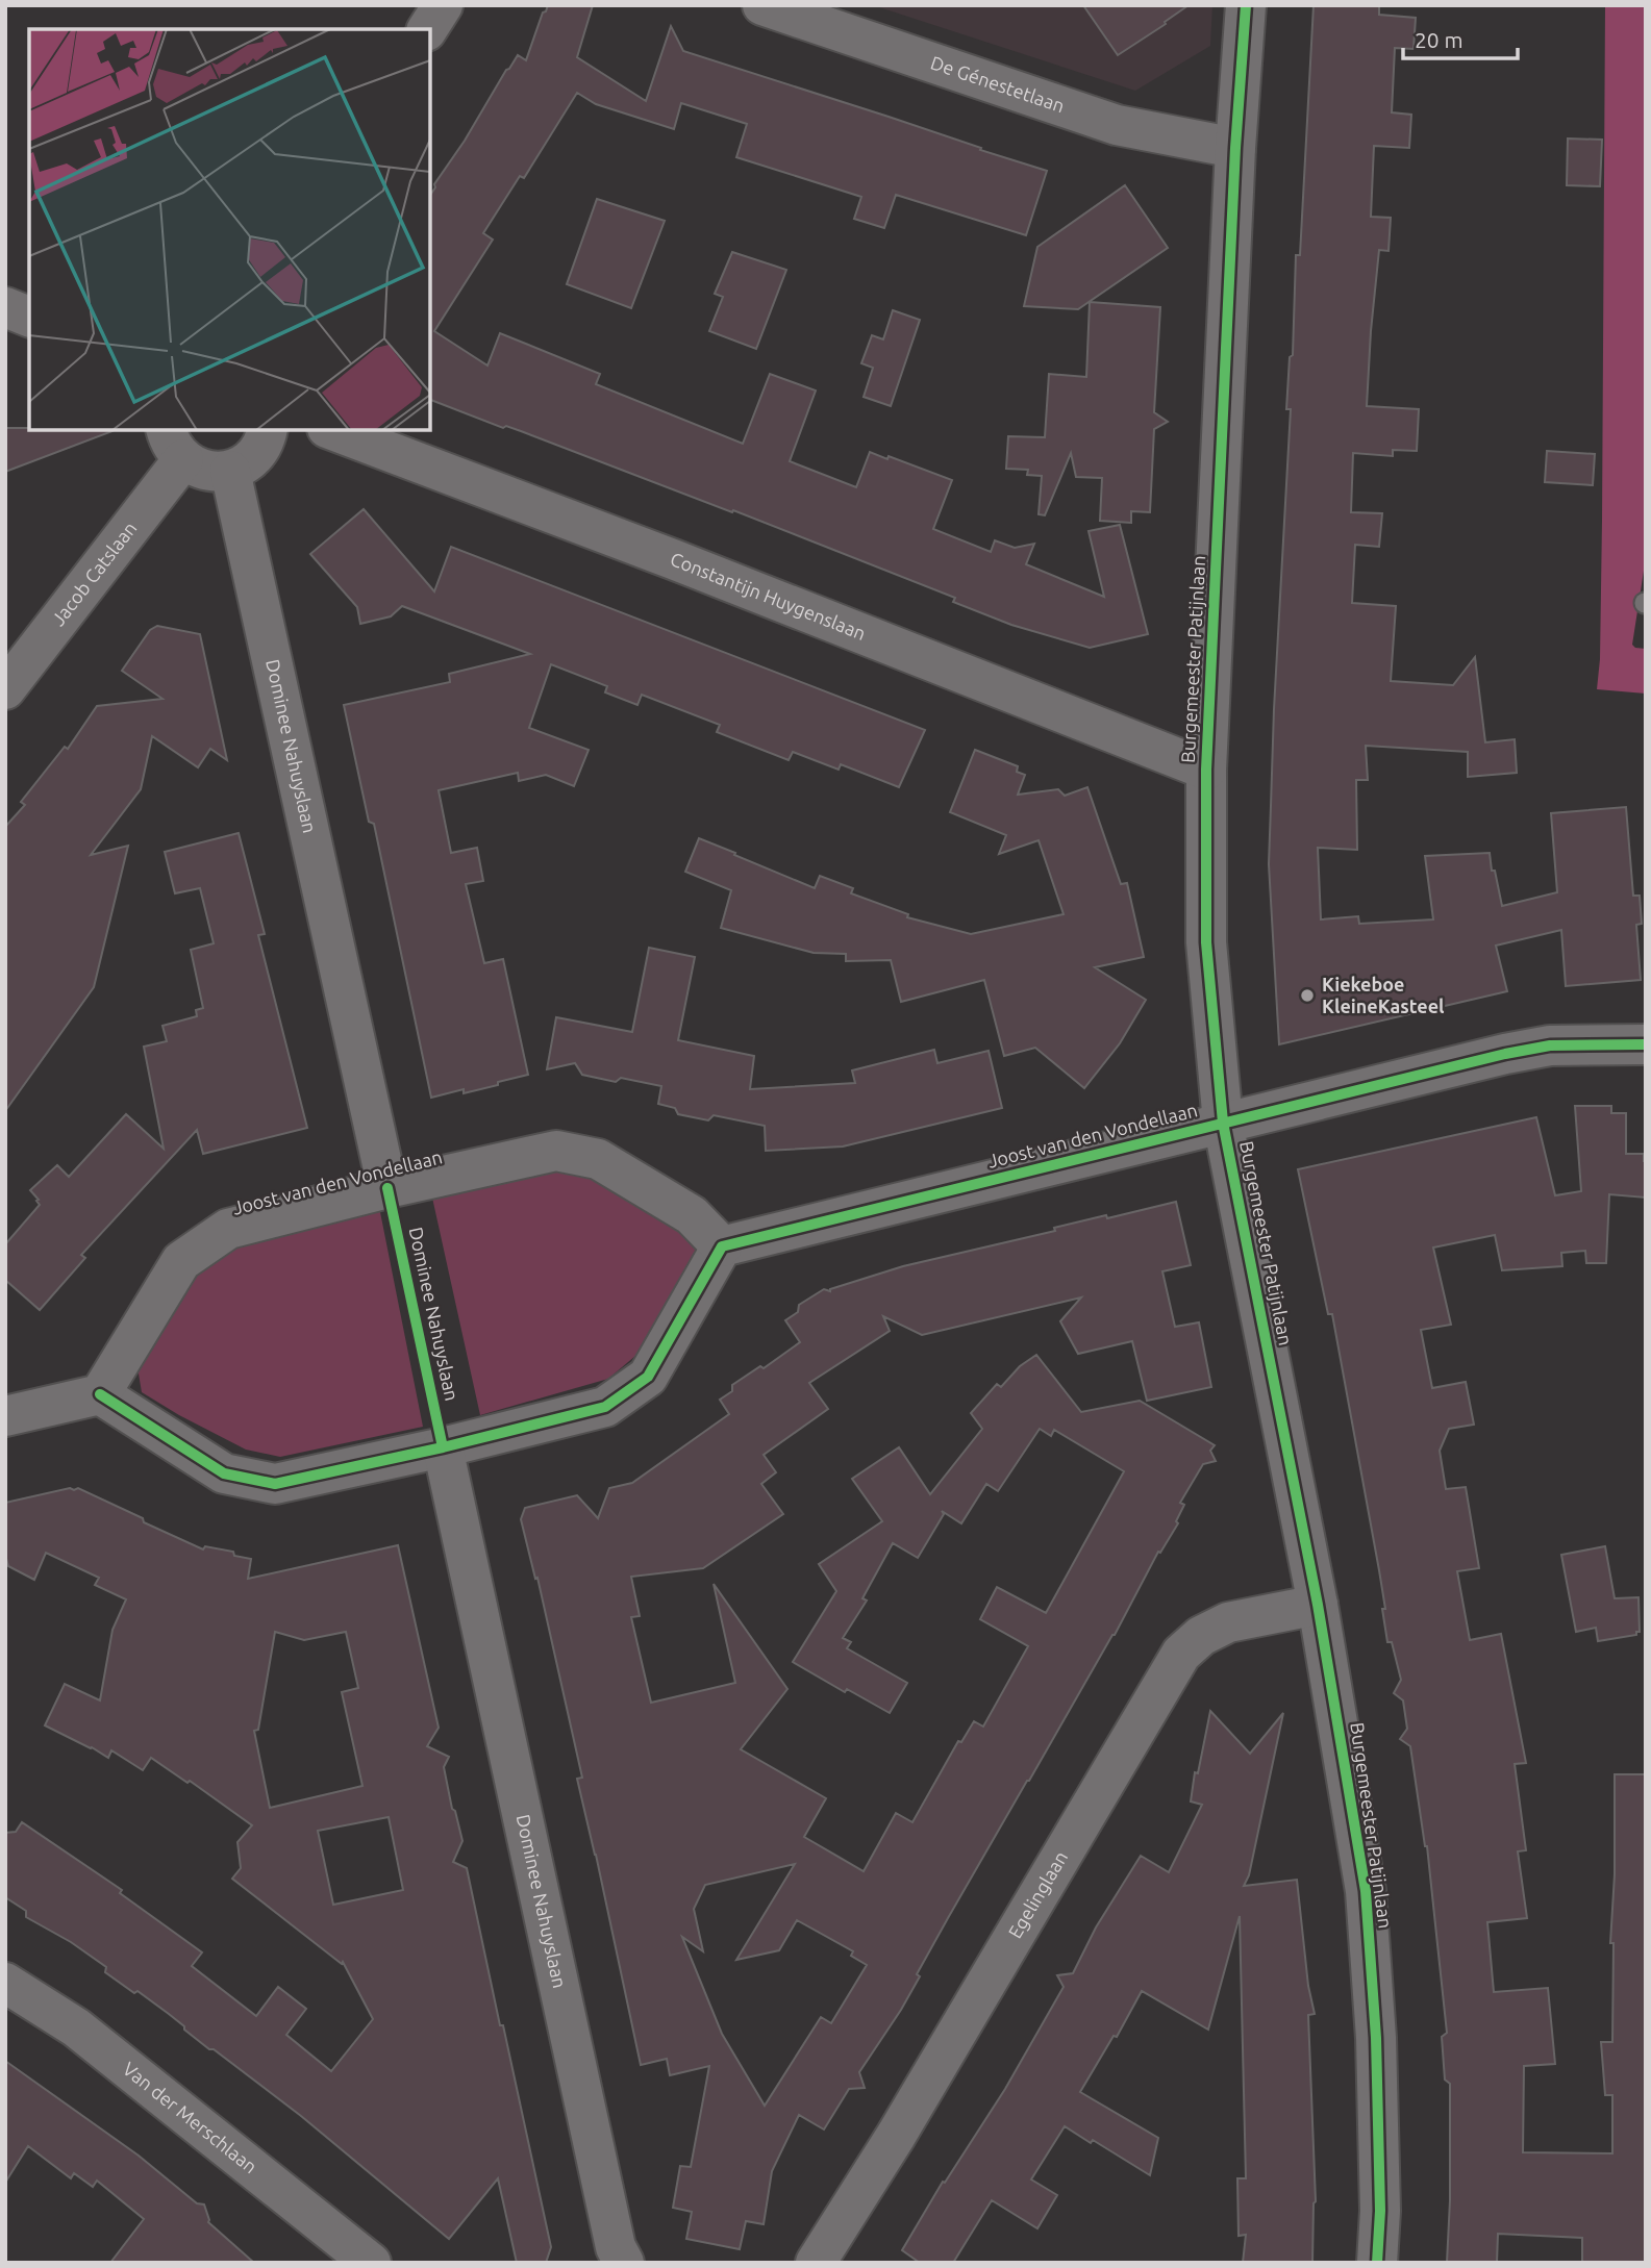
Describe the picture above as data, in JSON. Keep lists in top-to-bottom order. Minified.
{"streets":{"street":["De Génestetlaan","Jacob Catslaan","Constantijn Huygenslaan","Burgemeester Patijnlaan","Dominee Nahuyslaan","Joost van den Vondellaan","Egelinglaan","Van der Merschlaan"]},"crossings":[["De Génestetlaan","Burgemeester Patijnlaan"],["Constantijn Huygenslaan","Burgemeester Patijnlaan"],["Burgemeester Patijnlaan","Joost van den Vondellaan"],["Burgemeester Patijnlaan","Egelinglaan"],["Dominee Nahuyslaan","Joost van den Vondellaan"]],"places":["Kiekeboe KleineKasteel"],"scale_bar":"20 m"}
